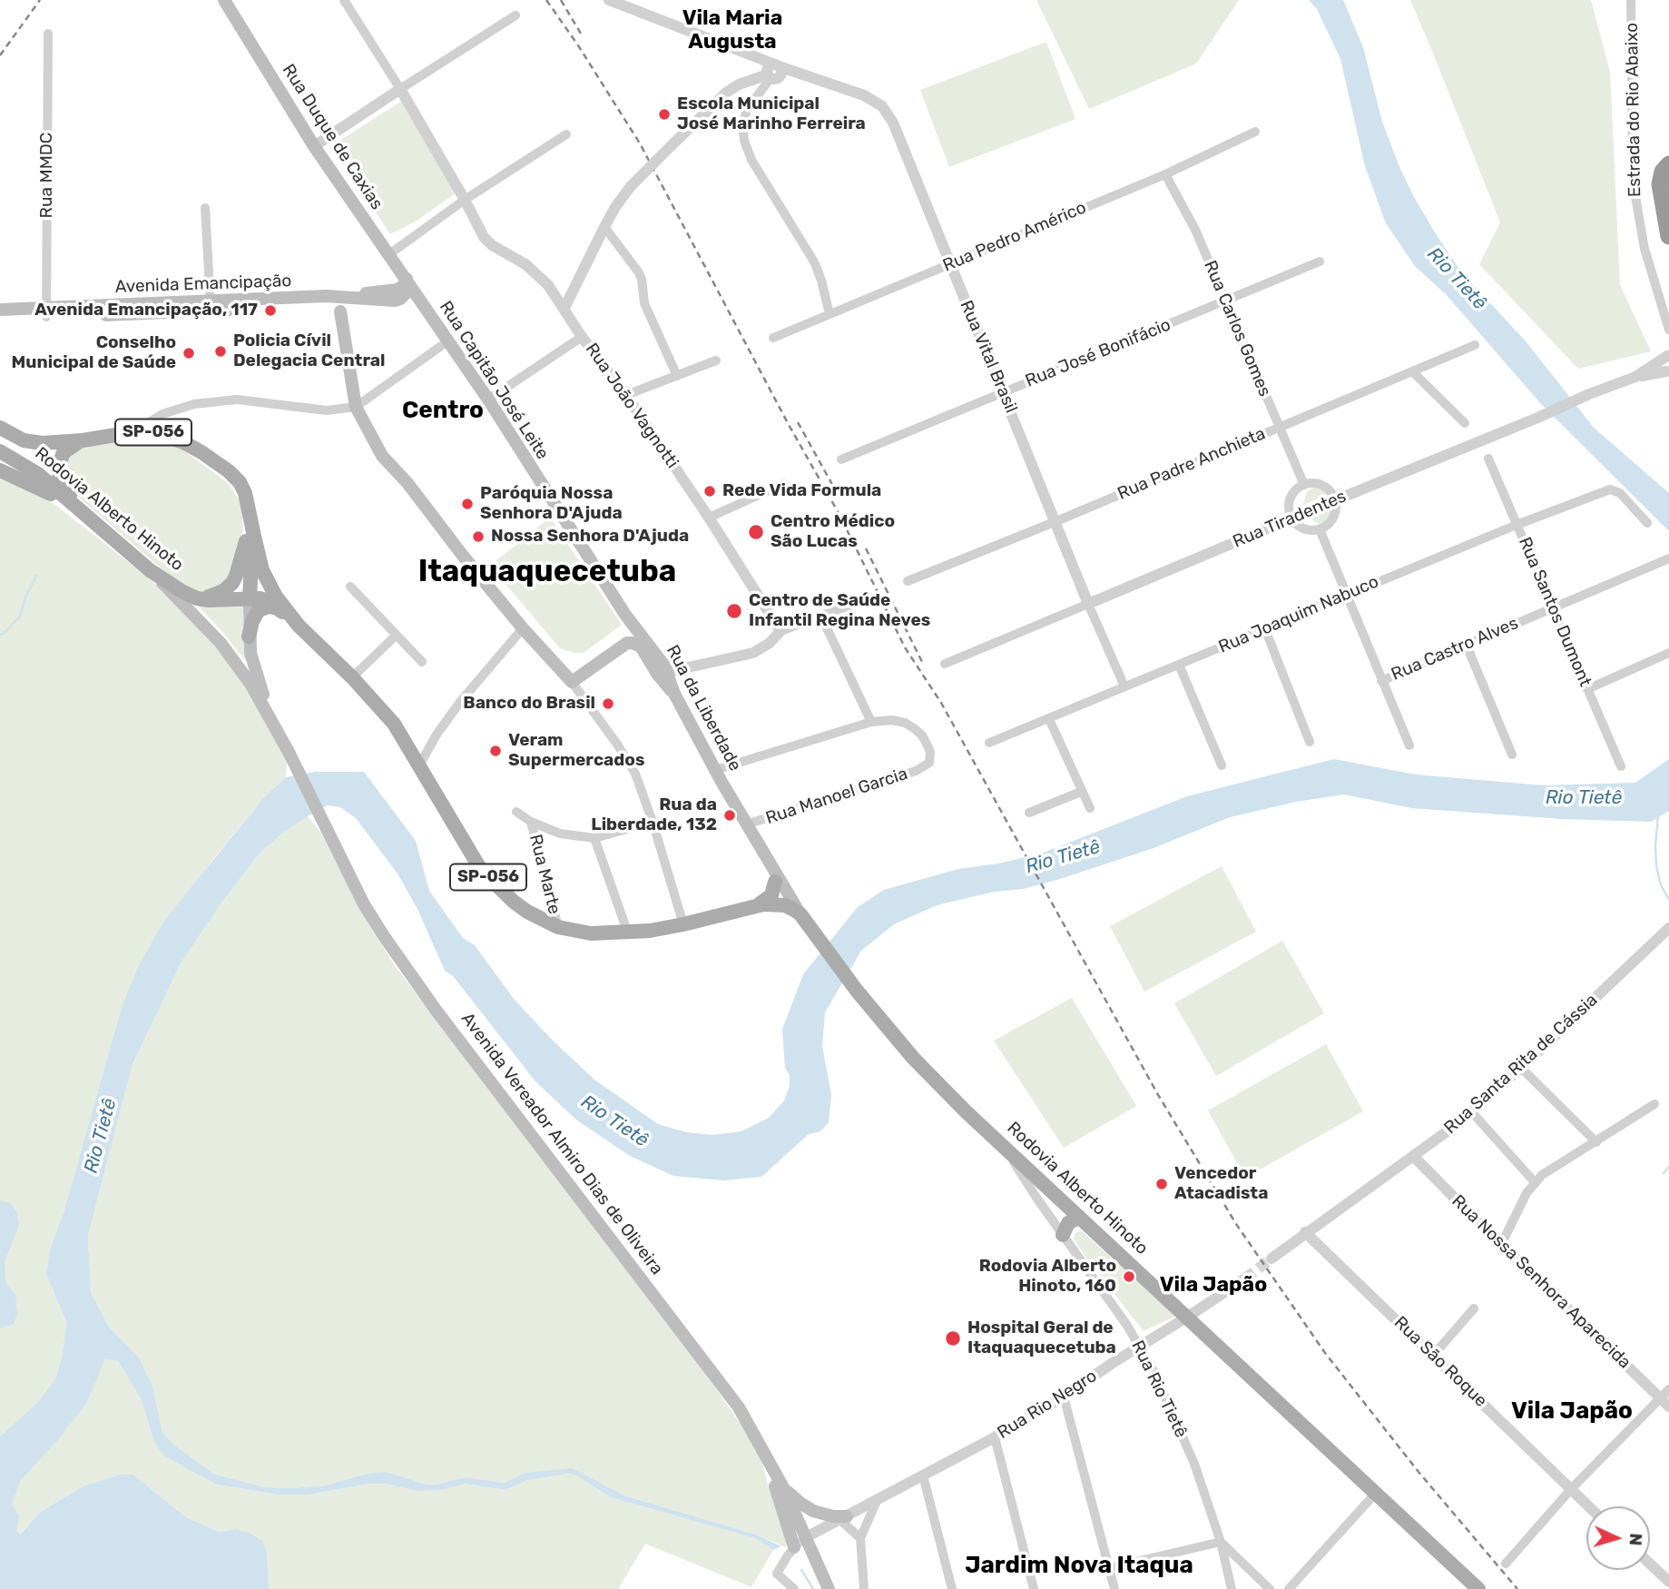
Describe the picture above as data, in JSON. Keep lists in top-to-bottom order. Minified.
{"streets":{"main road":["Rua Duque de Caxias","Avenida Emancipação","Rua Capitão José Leite","SP-056","Rodovia Alberto Hinoto","Rua da Liberdade","Avenida Vereador Almiro Dias de Oliveira"],"street":["Estrada do Rio Abaixo","Rua MMDC","Rua Pedro Américo","Rua Carlos Gomes","Rua José Bonifácio","Rua Vital Brasil","Rua João Vagnotti","Rua Padre Anchieta","Rua Tiradentes","Rua Santos Dumont","Rua Joaquim Nabuco","Rua Castro Alves","Rua Manoel Garcia","Rua Marte","Rua Santa Rita de Cássia","Rua Nossa Senhora Aparecida","Rua São Roque","Rua Rio Tietê","Rua Rio Negro"]},"crossings":[["Rua Duque de Caxias","Rua Capitão José Leite"],["Rua MMDC","Avenida Emancipação"],["Rua Pedro Américo","Rua Carlos Gomes"],["Rua Pedro Américo","Rua Vital Brasil"],["Avenida Emancipação","Rua Capitão José Leite"],["Rua Carlos Gomes","Rua José Bonifácio"],["Rua Carlos Gomes","Rua Padre Anchieta"],["Rua José Bonifácio","Rua Vital Brasil"],["Rua Vital Brasil","Rua Padre Anchieta"],["Rua Vital Brasil","Rua Tiradentes"],["Rua Vital Brasil","Rua Joaquim Nabuco"],["Rua Capitão José Leite","Rua da Liberdade"],["SP-056","Rodovia Alberto Hinoto"],["SP-056","Avenida Vereador Almiro Dias de Oliveira"],["Rodovia Alberto Hinoto","Rua da Liberdade"],["Rodovia Alberto Hinoto","Rua Marte"],["Rodovia Alberto Hinoto","Avenida Vereador Almiro Dias de Oliveira"],["Rodovia Alberto Hinoto","Rua Rio Tietê"],["Rodovia Alberto Hinoto","Rua Rio Negro"],["Rua Santos Dumont","Rua Joaquim Nabuco"],["Rua Santos Dumont","Rua Castro Alves"],["Rua da Liberdade","Rua Manoel Garcia"],["Rua Santa Rita de Cássia","Rua Nossa Senhora Aparecida"],["Rua Santa Rita de Cássia","Rua São Roque"],["Avenida Vereador Almiro Dias de Oliveira","Rua Rio Negro"],["Rua Rio Tietê","Rua Rio Negro"]],"districts":["Vila Maria Augusta","Centro","Itaquaquecetuba","Vila Japão","Vila Japão","Jardim Nova Itaqua"],"water":["Rio Tietê"],"places":["Escola Municipal José Marinho Ferreira","Avenida Emancipação, 117","Policia Cívil Delegacia Central","Conselho Municipal de Saúde","Rede Vida Formula","Paróquia Nossa Senhora D'Ajuda","Centro Médico São Lucas","Nossa Senhora D'Ajuda","Centro de Saúde Infantil Regina Neves","Banco do Brasil","Veram Supermercados","Rua da Liberdade, 132","Vencedor Atacadista","Rodovia Alberto Hinoto, 160","Hospital Geral de Itaquaquecetuba"],"north":"right"}
